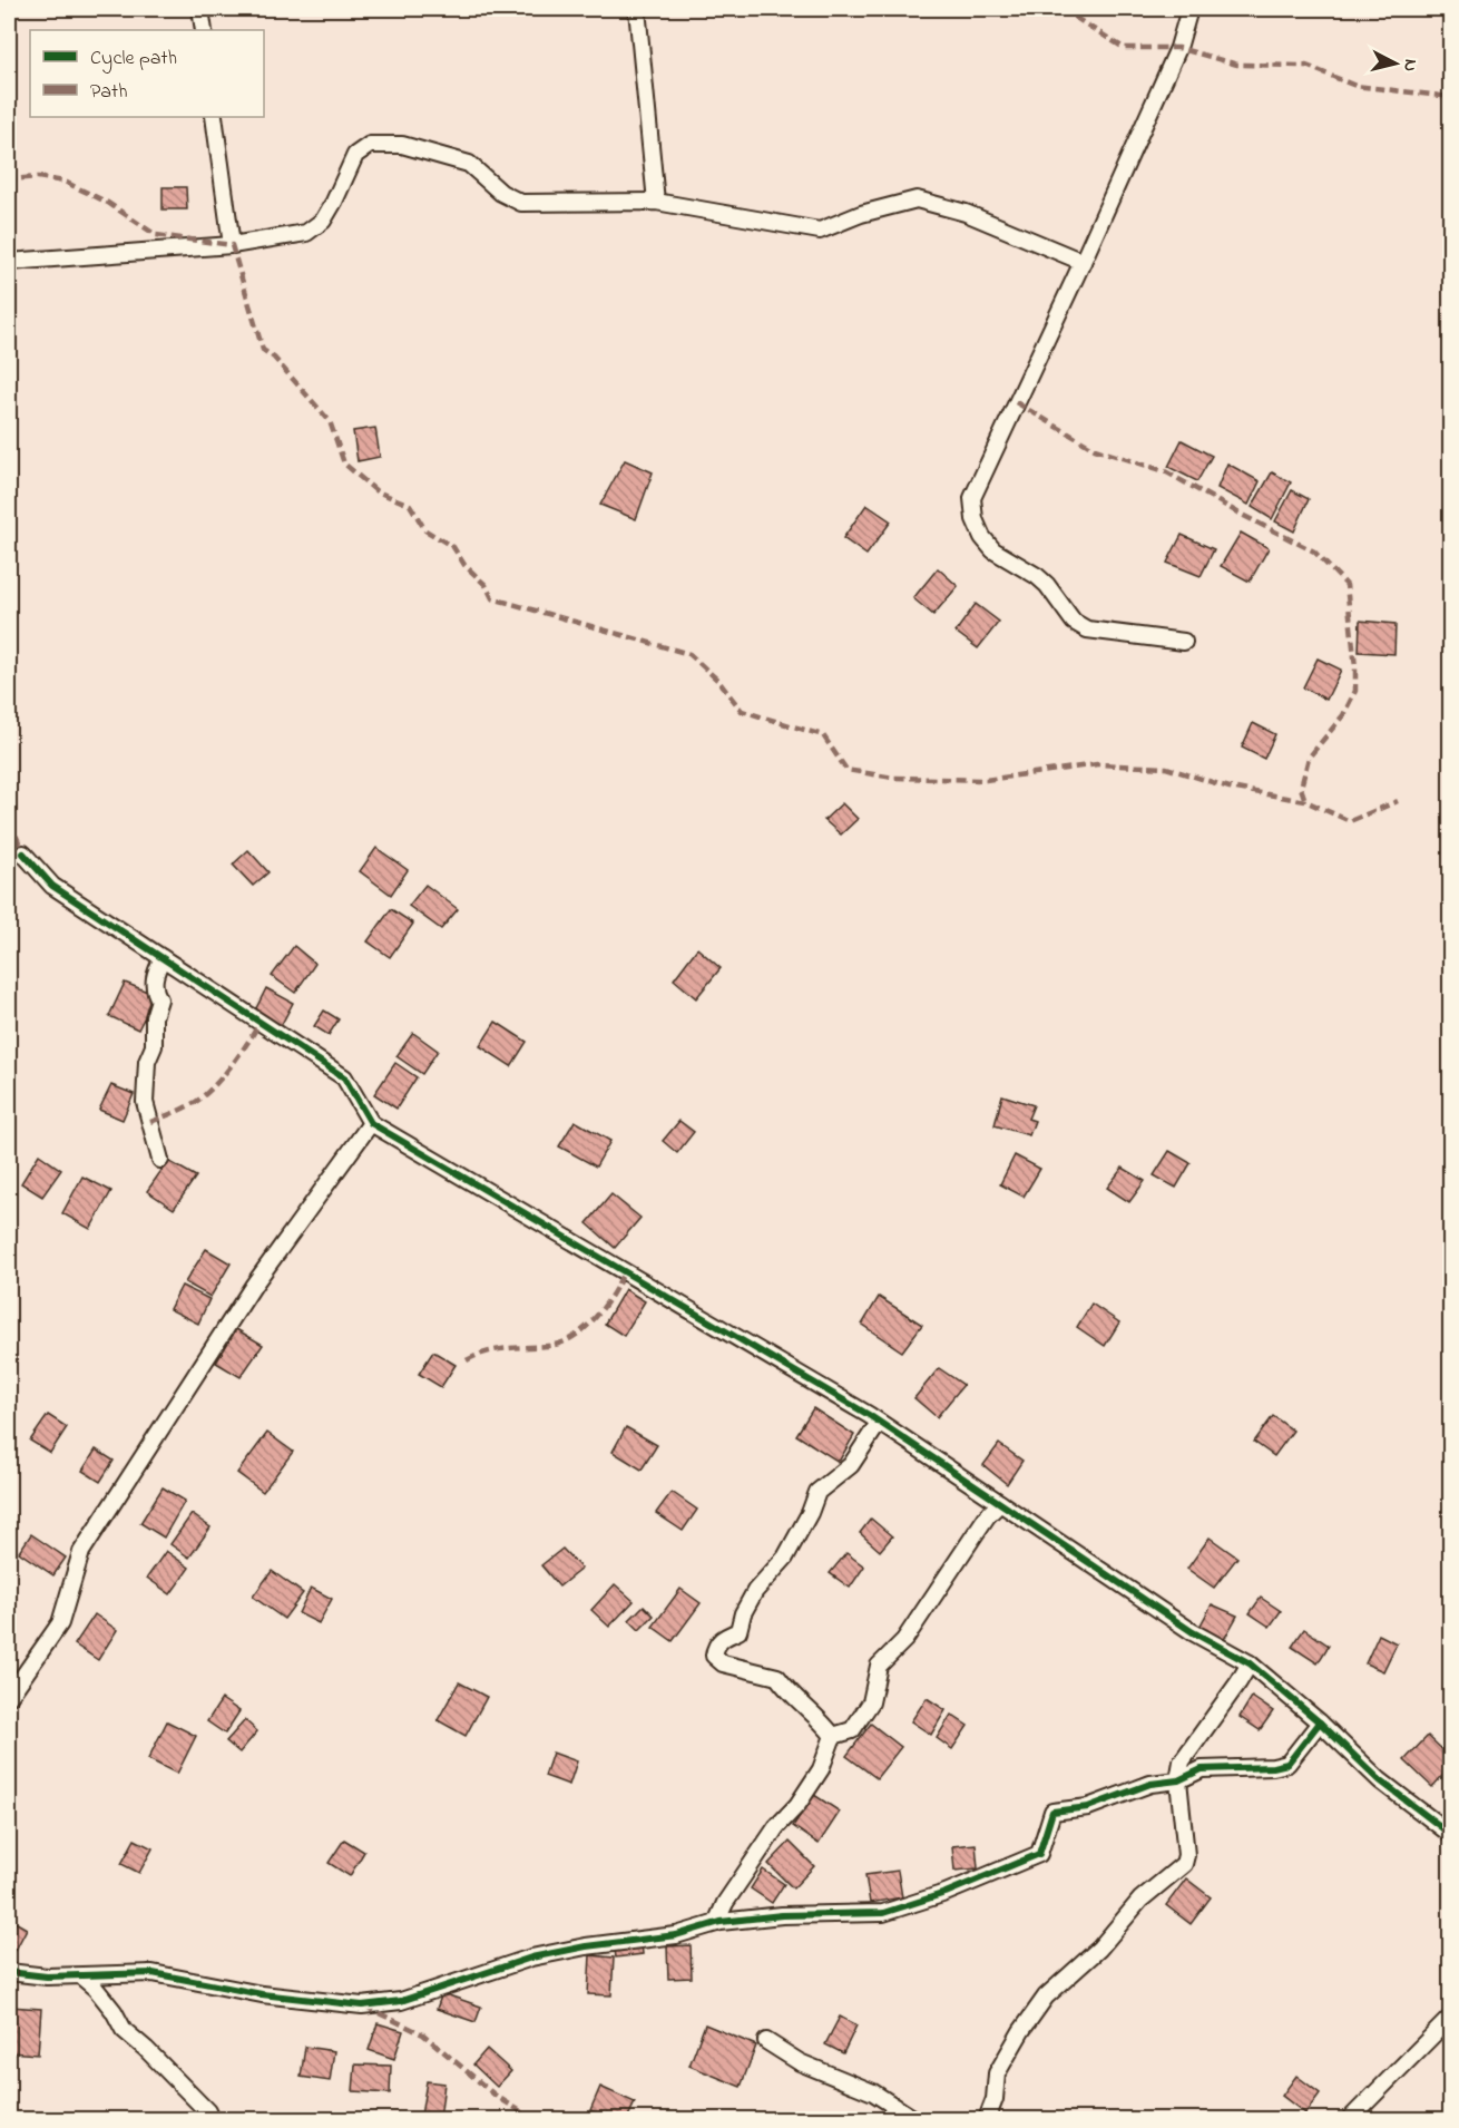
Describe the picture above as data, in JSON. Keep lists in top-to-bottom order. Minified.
{"legend":["Cycle path","Path"],"north":"right"}
